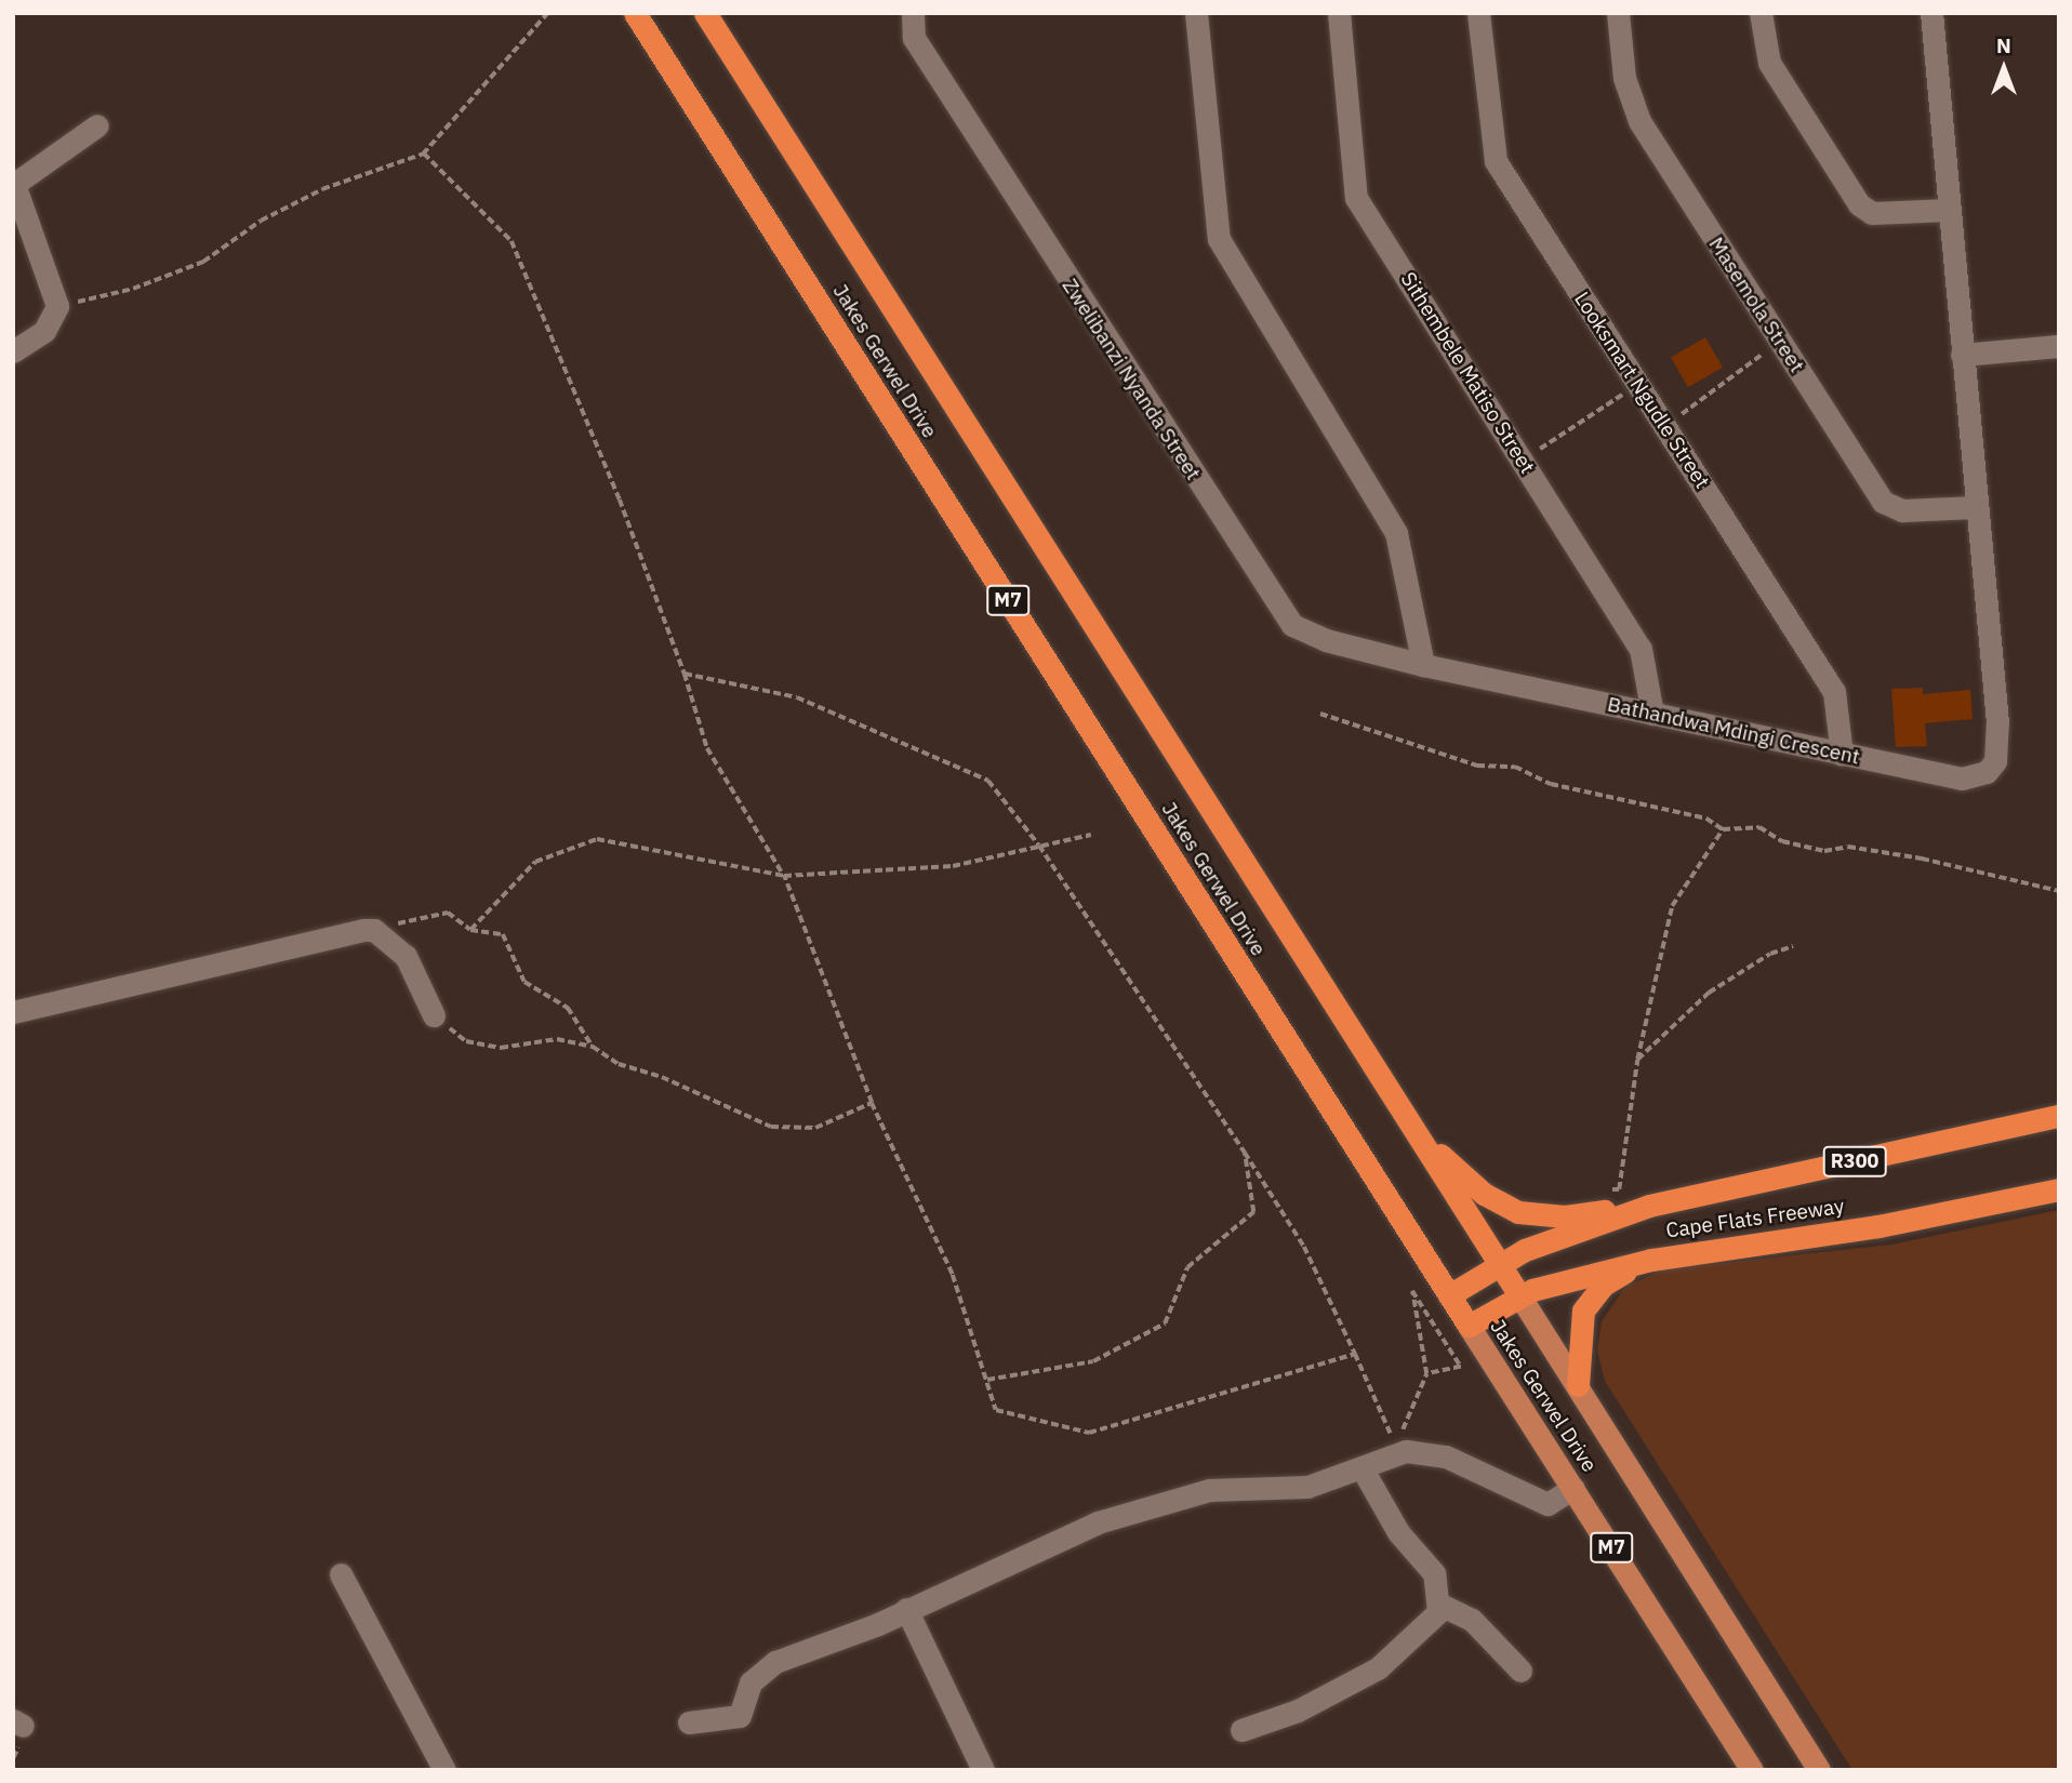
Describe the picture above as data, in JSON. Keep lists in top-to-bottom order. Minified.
{"streets":{"highway":["Jakes Gerwel Drive","M7","R300","Cape Flats Freeway"],"street":["Masemola Street","Sithembele Matiso Street","Zwelibanzi Nyanda Street","Looksmart Ngudle Street","Bathandwa Mdingi Crescent"]},"crossings":[["Masemola Street","Bathandwa Mdingi Crescent"],["Jakes Gerwel Drive","Cape Flats Freeway"],["Sithembele Matiso Street","Bathandwa Mdingi Crescent"],["Zwelibanzi Nyanda Street","Bathandwa Mdingi Crescent"],["Looksmart Ngudle Street","Bathandwa Mdingi Crescent"]],"north":"top"}
